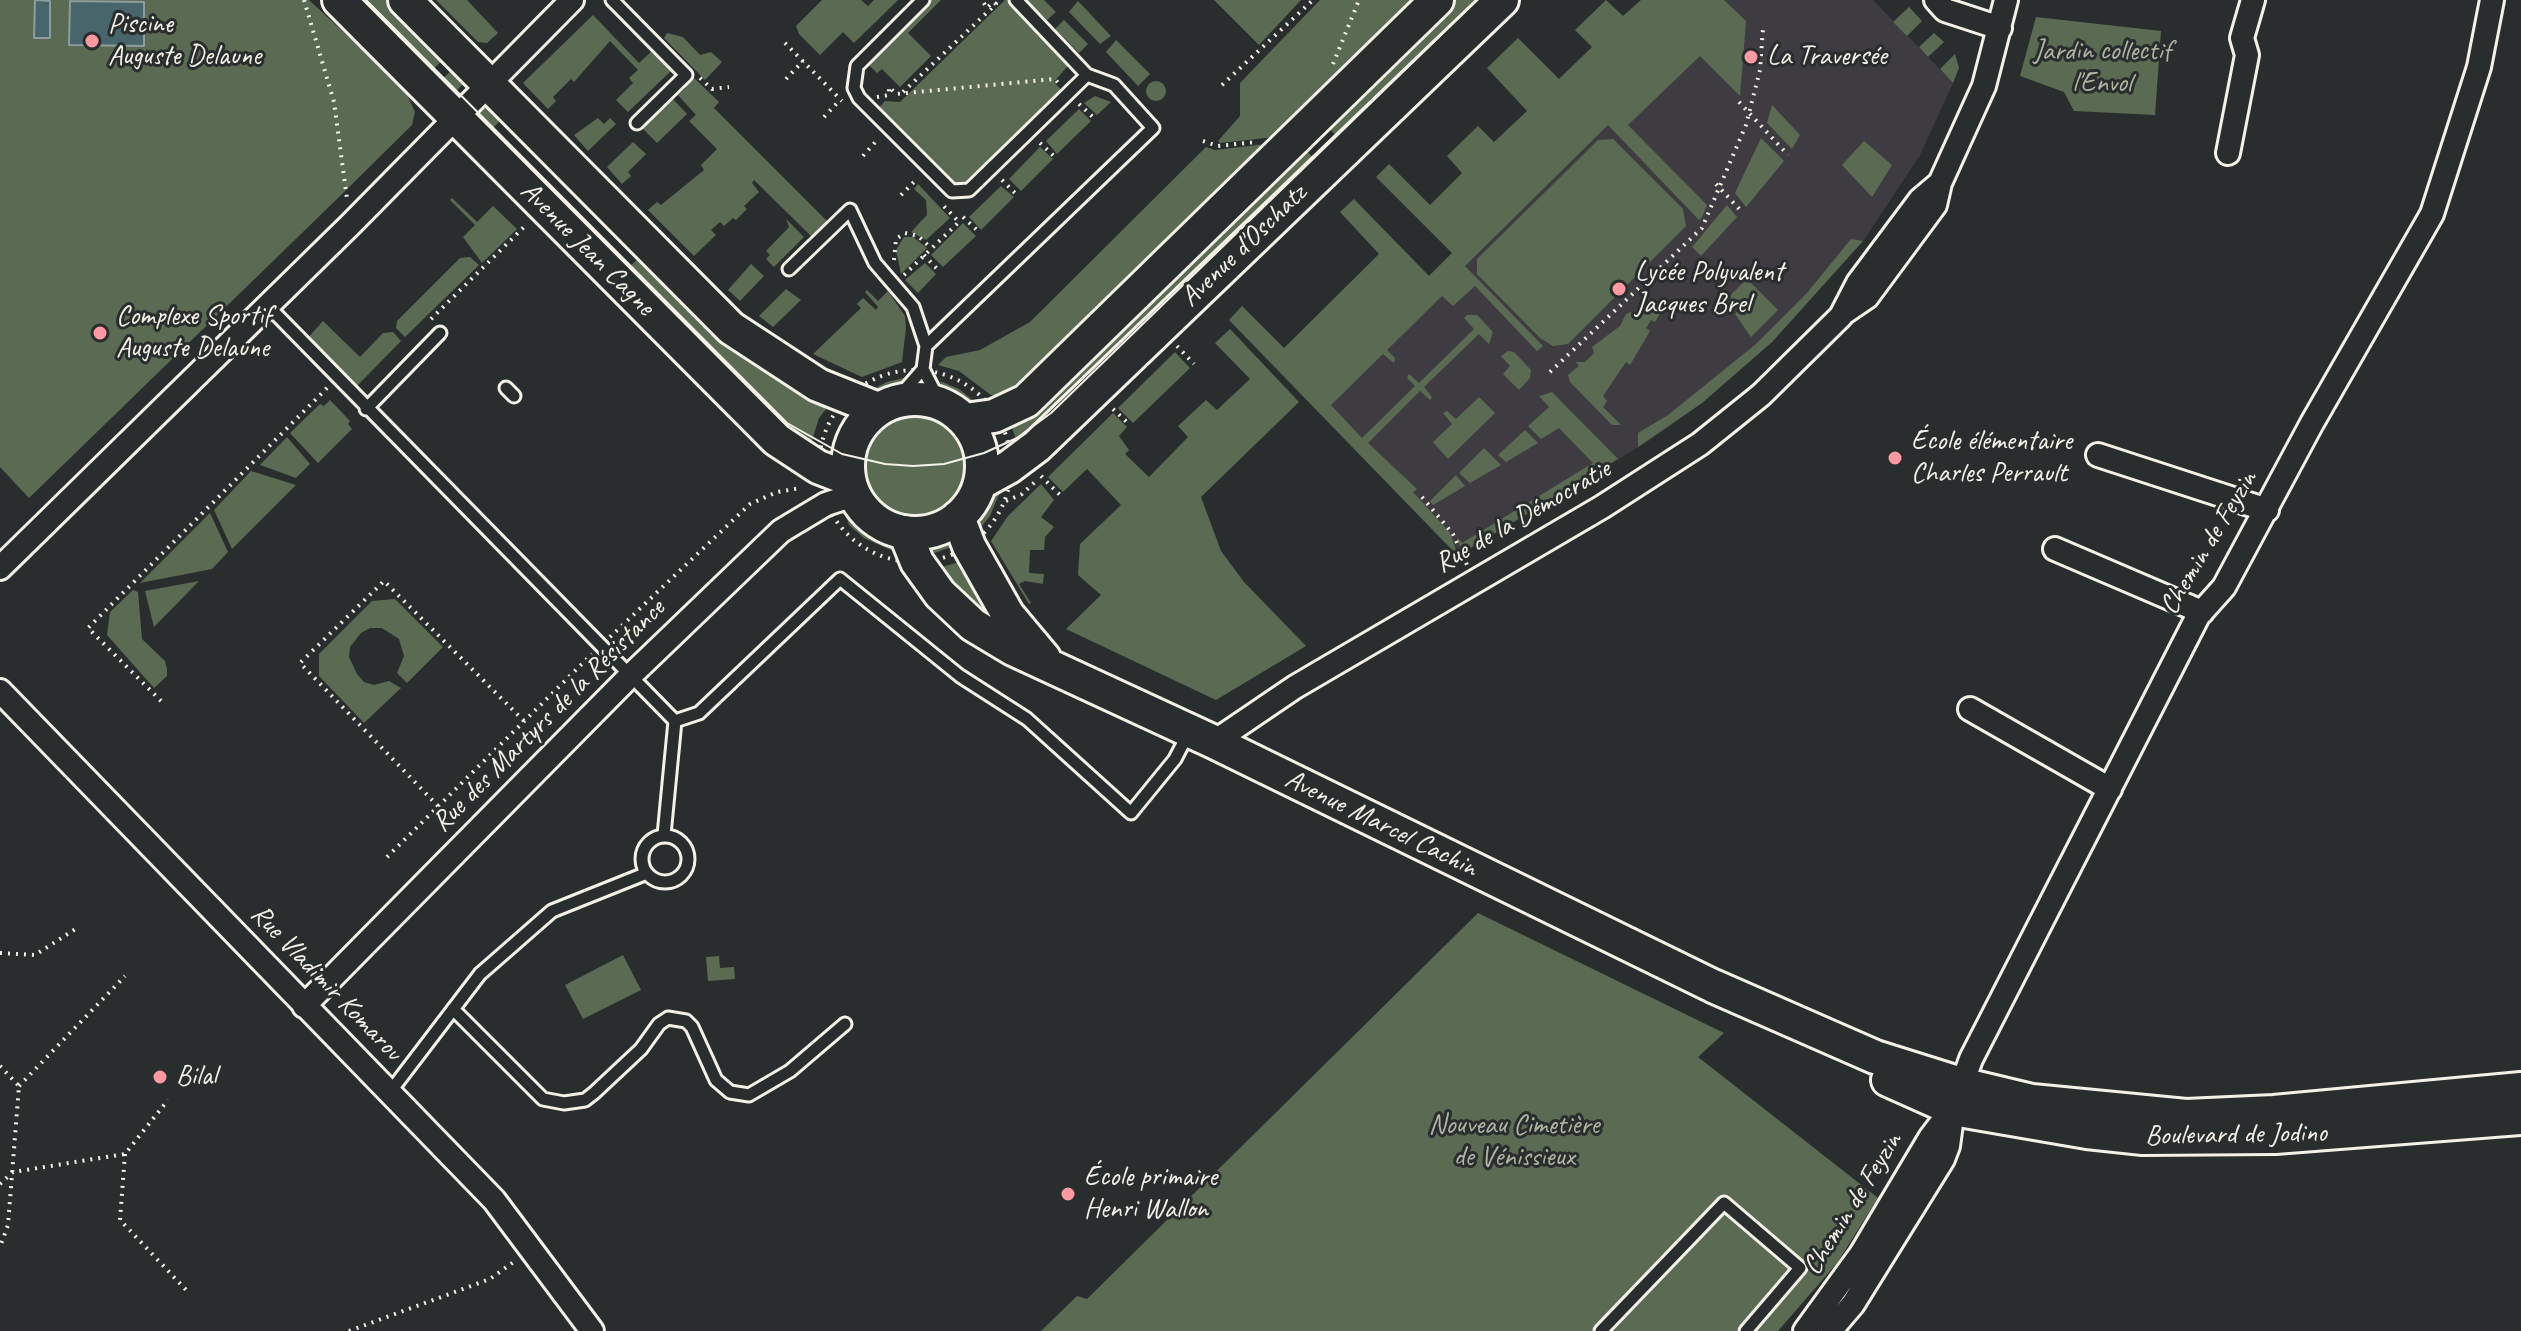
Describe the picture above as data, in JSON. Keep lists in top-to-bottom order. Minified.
{"streets":{"street":["Avenue d'Oschatz","Avenue Jean Cagne","Rue de la Démocratie","Chemin de Feyzin","Rue des Martyrs de la Résistance","Avenue Marcel Cachin","Rue Vladimir Komarov","Boulevard de Jodino"]},"crossings":[["Avenue d'Oschatz","Avenue Jean Cagne"],["Avenue d'Oschatz","Rue des Martyrs de la Résistance"],["Avenue d'Oschatz","Avenue Marcel Cachin"],["Avenue Jean Cagne","Rue des Martyrs de la Résistance"],["Avenue Jean Cagne","Avenue Marcel Cachin"],["Rue de la Démocratie","Avenue Marcel Cachin"],["Chemin de Feyzin","Avenue Marcel Cachin"],["Chemin de Feyzin","Boulevard de Jodino"],["Rue des Martyrs de la Résistance","Avenue Marcel Cachin"],["Rue des Martyrs de la Résistance","Rue Vladimir Komarov"],["Avenue Marcel Cachin","Boulevard de Jodino"]],"parks":["Jardin collectif l'Envol","Nouveau Cimetière de Vénissieux"],"places":["Piscine Auguste Delaune","La Traversée","Lycée Polyvalent Jacques Brel","Complexe Sportif Auguste Delaune","École élémentaire Charles Perrault","Bilal","École primaire Henri Wallon"]}
